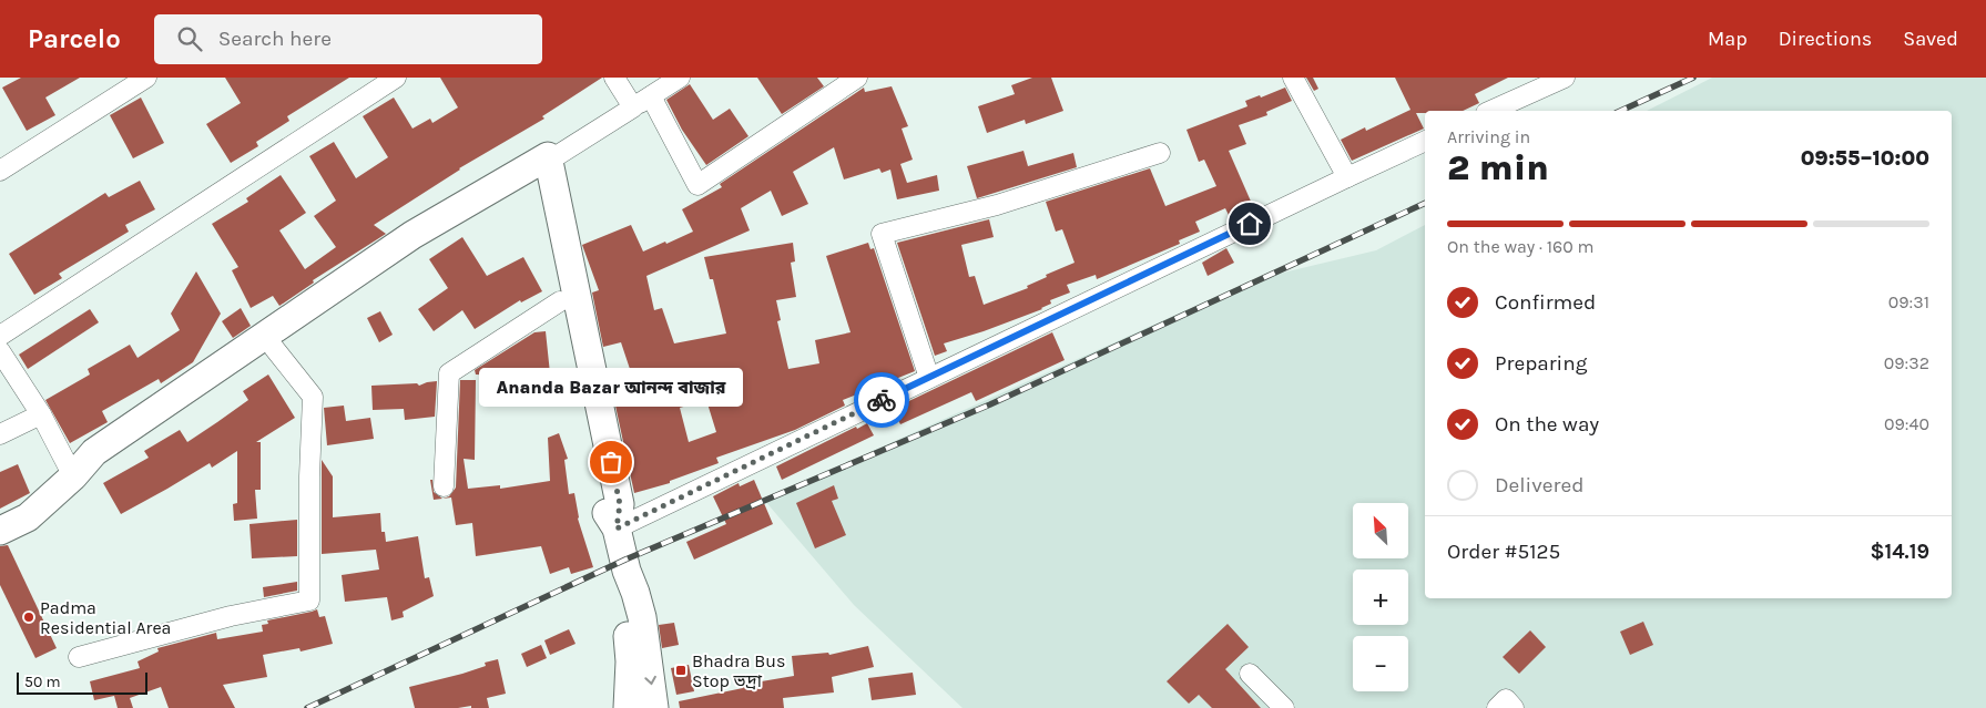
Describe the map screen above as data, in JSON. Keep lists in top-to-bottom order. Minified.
{"places":{"other":["Ananda Bazar আনন্দ বাজার","Padma Residential Area"],"transit":["Bhadra Bus Stop ভদ্রা"]},"scale_bar":"50 m","north":"top left","page":{"header":"Parcelo","search":"Search here","nav":["Map","Directions","Saved"],"heading":["2 min","Arriving in","09:55–10:00"],"panel":["Order #5125","$14.19"],"bar":"On the way · 160 m","list":[["Confirmed","09:31"],["Preparing","09:32"],["On the way","09:40"],"Delivered"],"bubble":"Ananda Bazar আনন্দ বাজার","map_buttons":["+","−"],"scale":"50 m"}}
